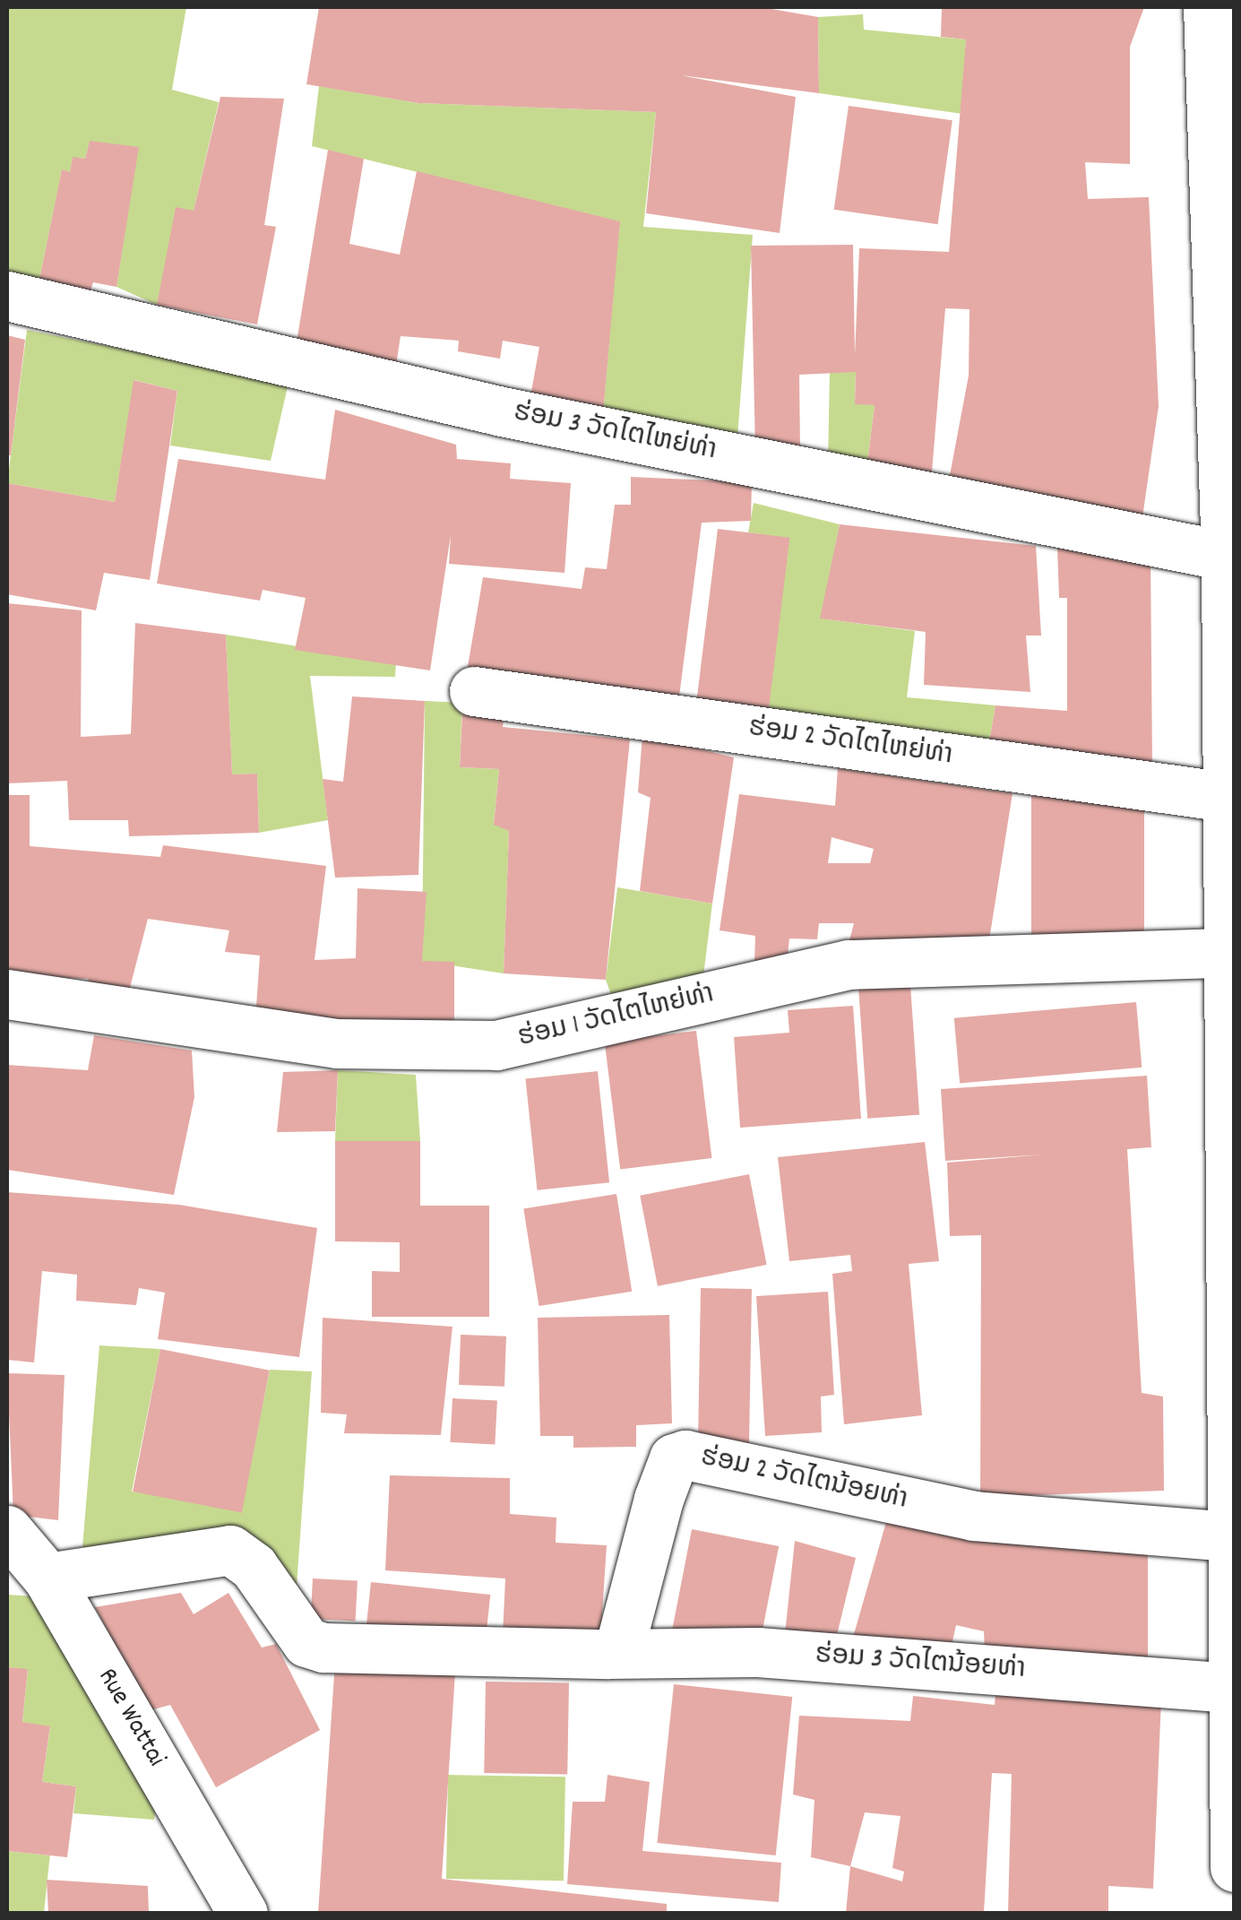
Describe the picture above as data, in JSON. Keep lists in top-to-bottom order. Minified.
{"streets":{"main road":["ຮ່ອມ 3 ວັດໄຕໄຫຍ່ທ່າ","ຮ່ອມ 2 ວັດໄຕໄຫຍ່ທ່າ","ຮ່ອມ 1 ວັດໄຕໄຫຍ່ທ່າ","ຮ່ອມ 2 ວັດໄຕນ້ອຍທ່າ","ຮ່ອມ 3 ວັດໄຕນ້ອຍທ່າ","Rue Wattai"]},"crossings":[["ຮ່ອມ 2 ວັດໄຕນ້ອຍທ່າ","ຮ່ອມ 3 ວັດໄຕນ້ອຍທ່າ"]]}
